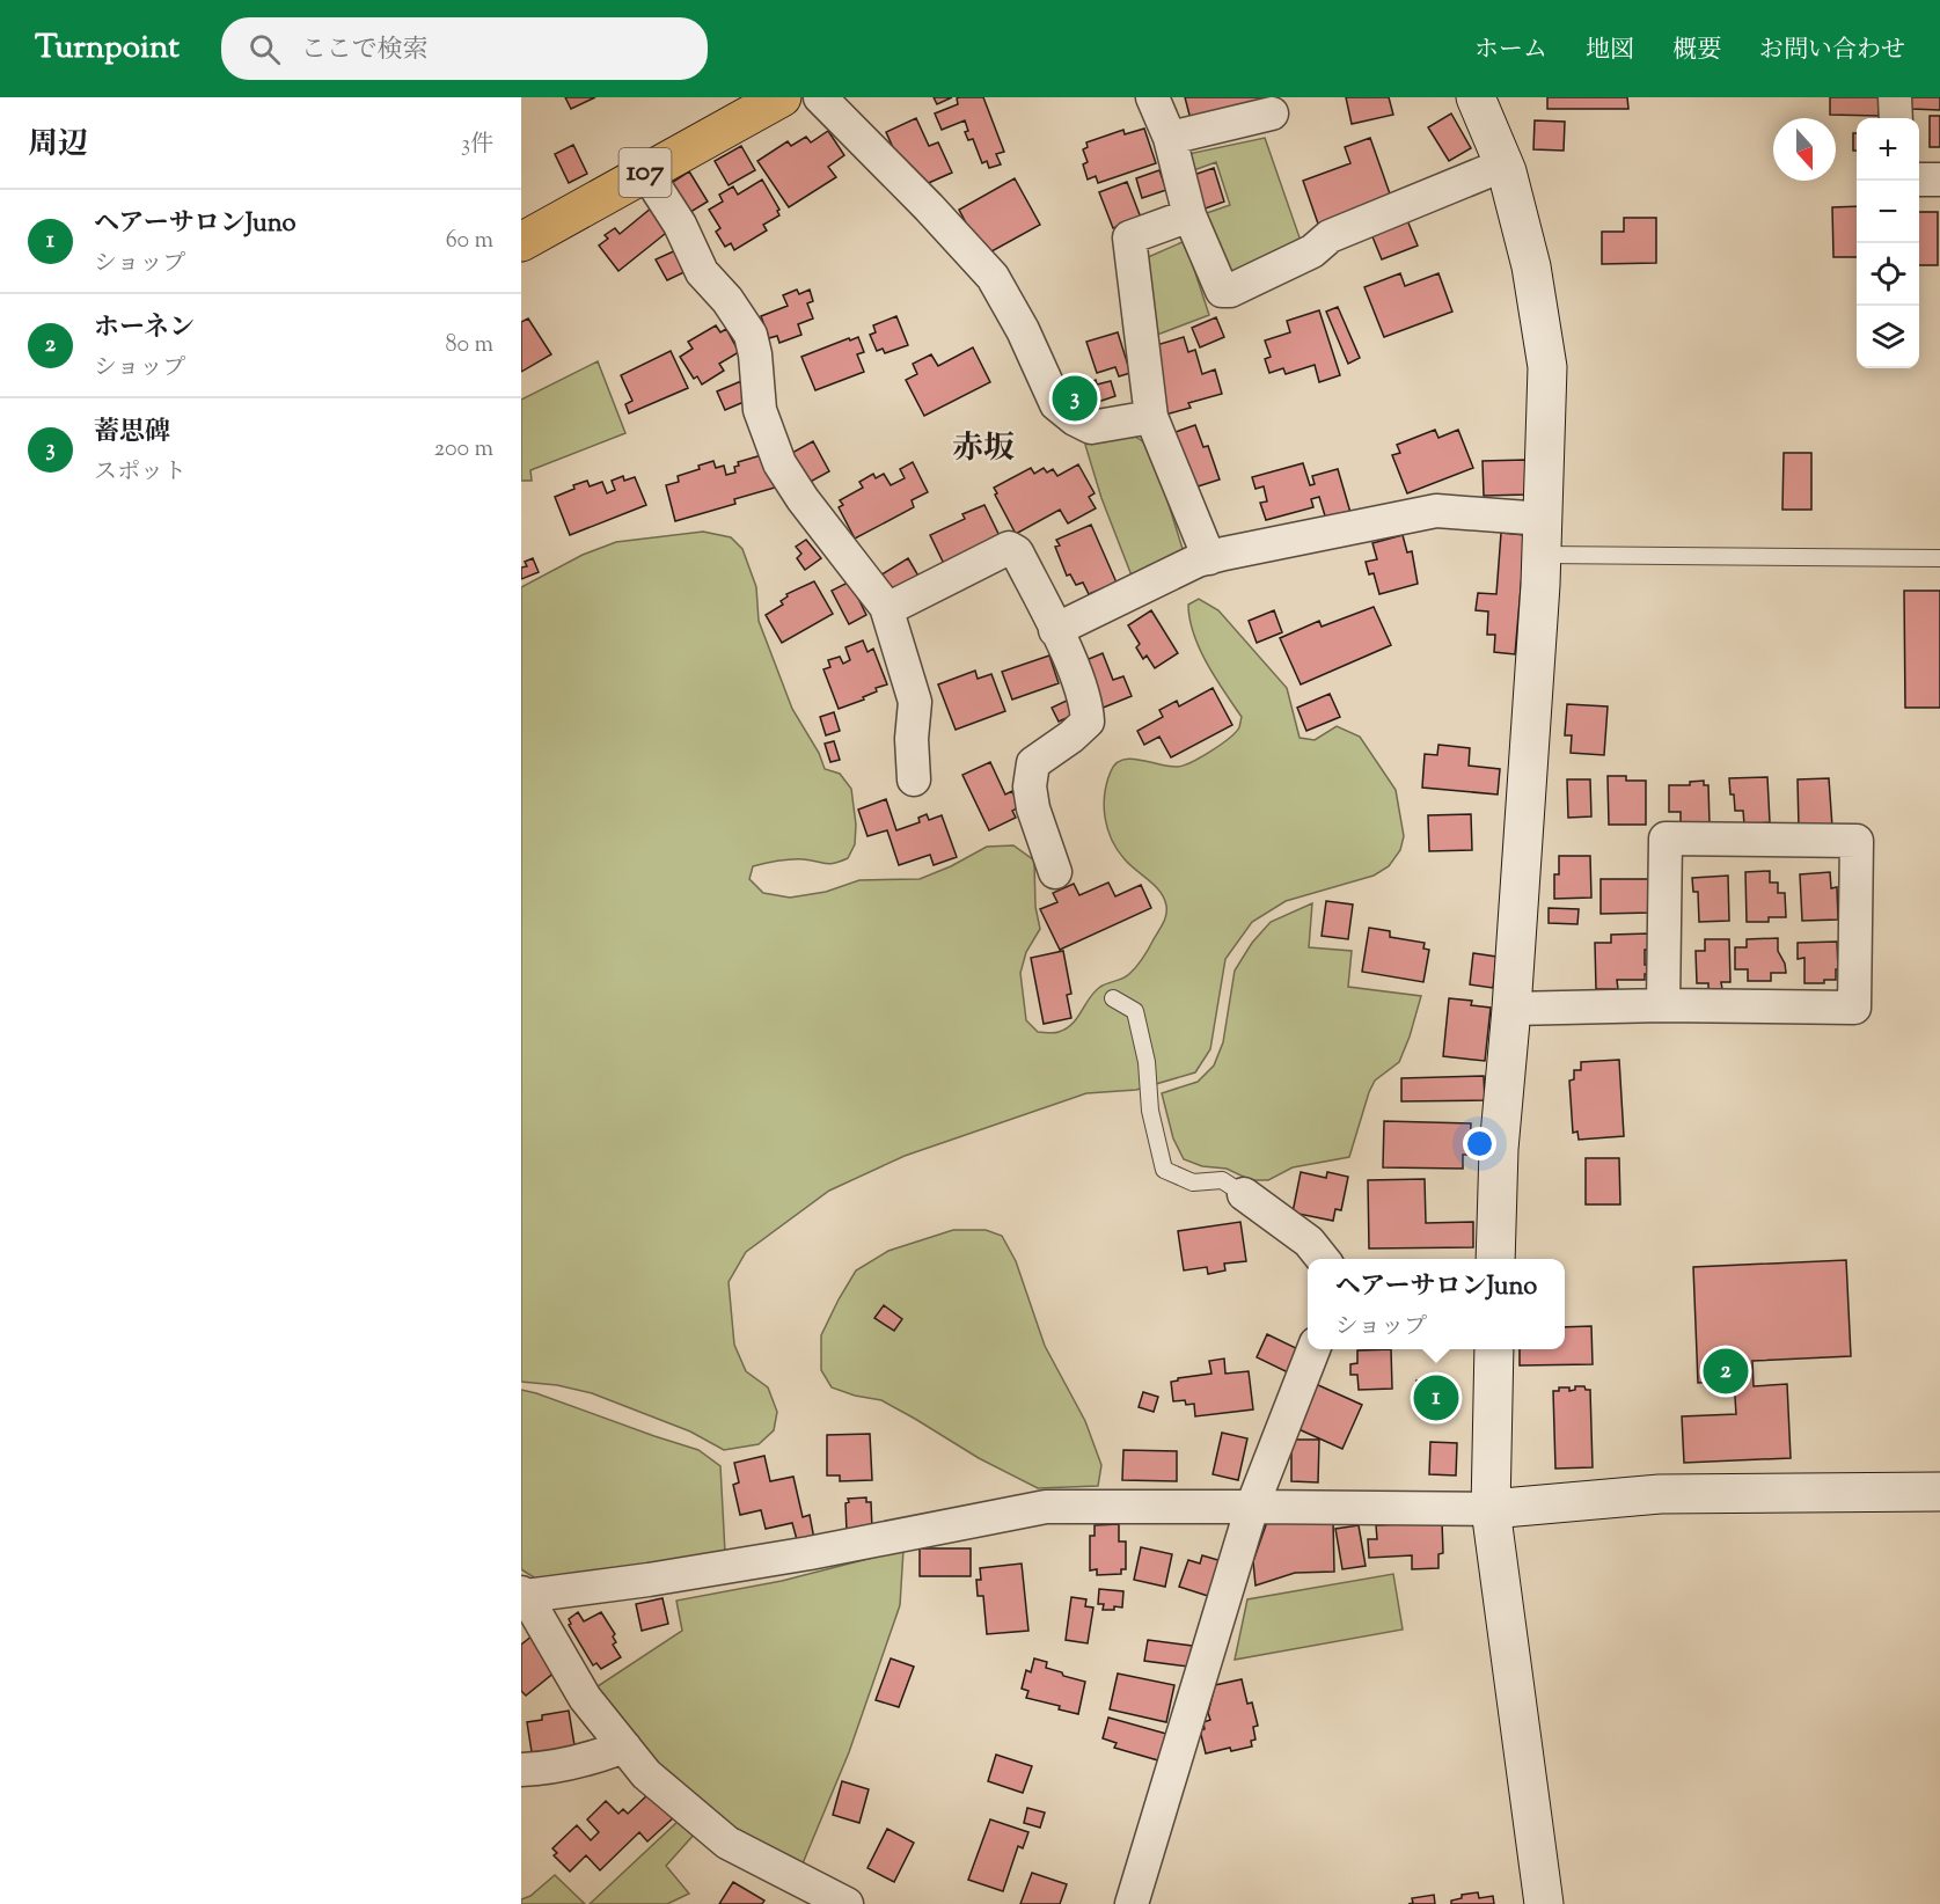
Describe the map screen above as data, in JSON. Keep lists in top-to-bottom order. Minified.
{"streets":{"highway":["107"]},"districts":["赤坂"],"north":"bottom","page":{"header":"Turnpoint","search":"ここで検索","nav":["ホーム","地図","概要","お問い合わせ"],"heading":["周辺","3件"],"map_buttons":["+","−"],"list":[{"mark":"1","name":"ヘアーサロンJuno","note":"ショップ","value":"60 m"},{"mark":"2","name":"ホーネン","note":"ショップ","value":"80 m"},{"mark":"3","name":"蓄思碑","note":"スポット","value":"200 m"}],"pins":["3","2","1"],"popup":["ヘアーサロンJuno","ショップ"]}}
